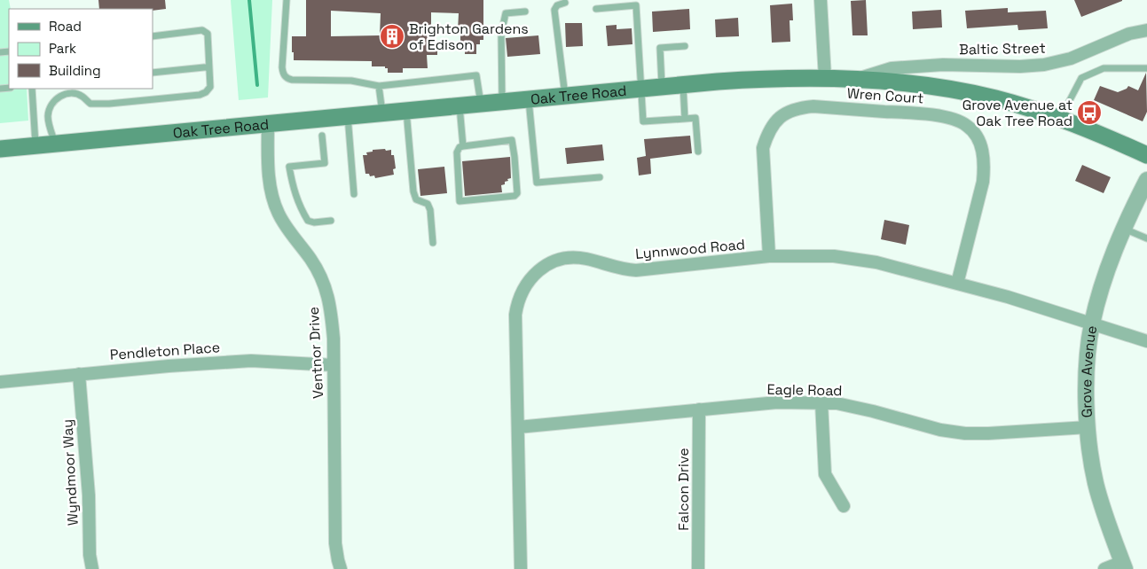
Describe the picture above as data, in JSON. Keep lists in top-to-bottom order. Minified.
{"streets":{"main road":["Oak Tree Road"],"street":["Baltic Street","Wren Court","Lynnwood Road","Pendleton Place","Ventnor Drive","Grove Avenue","Eagle Road","Wyndmoor Way","Falcon Drive"]},"crossings":[["Baltic Street","Oak Tree Road"],["Oak Tree Road","Ventnor Drive"],["Wren Court","Lynnwood Road"],["Lynnwood Road","Grove Avenue"],["Lynnwood Road","Eagle Road"],["Pendleton Place","Ventnor Drive"],["Pendleton Place","Wyndmoor Way"],["Grove Avenue","Eagle Road"],["Eagle Road","Falcon Drive"]],"places":{"building":["Brighton Gardens of Edison"],"bus stop":["Grove Avenue at Oak Tree Road"]},"legend":["Road","Park","Building"]}
